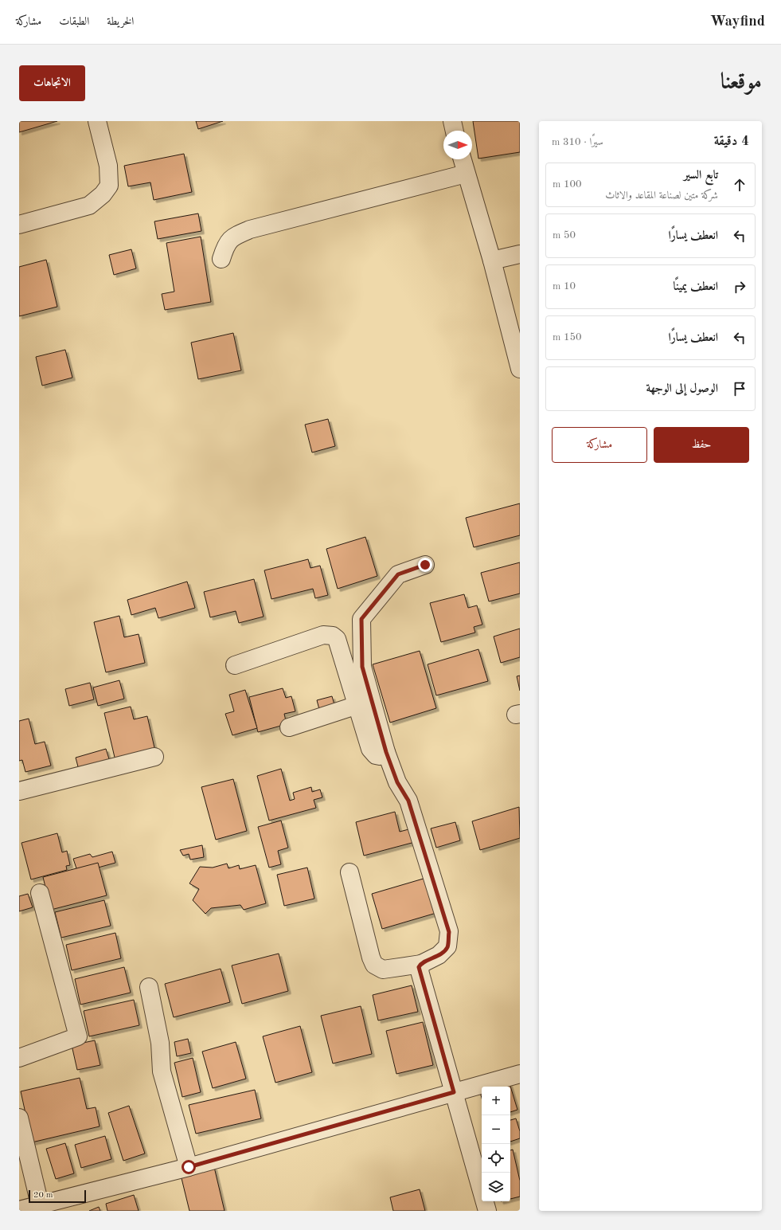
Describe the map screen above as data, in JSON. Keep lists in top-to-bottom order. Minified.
{"scale_bar":"20 m","north":"right","page":{"header":"Wayfind","nav":["الخريطة","الطبقات","مشاركة"],"title":"موقعنا","buttons":["الاتجاهات",["حفظ","مشاركة"]],"heading":["4 دقيقة","سيرًا · 310 m"],"list":[["تابع السير","شركة متين لصناعة المقاعد والاثاث","100 m"],["انعطف يسارًا","50 m"],["انعطف يمينًا","10 m"],["انعطف يسارًا","150 m"],"الوصول إلى الوجهة"],"map_buttons":["+","−"],"scale":"20 m"}}
